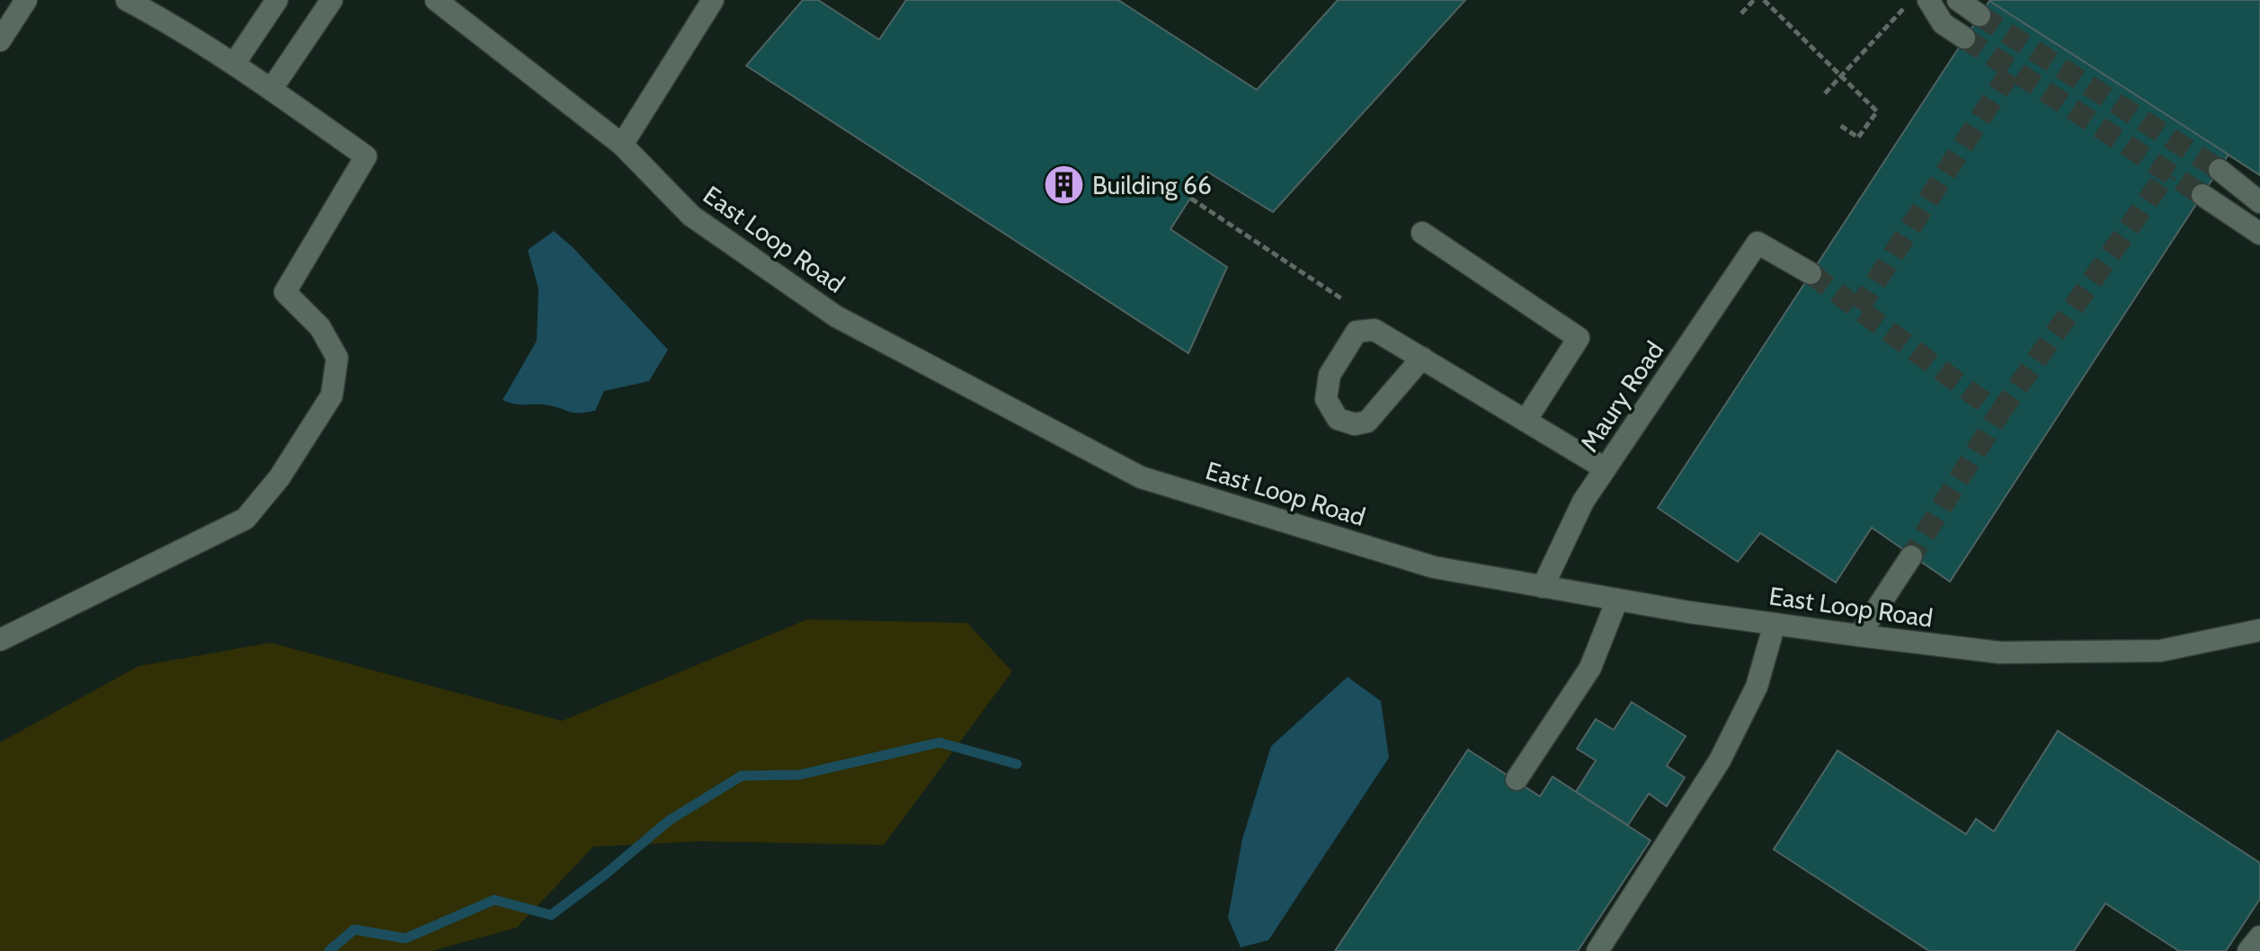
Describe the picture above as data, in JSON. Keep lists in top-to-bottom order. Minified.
{"streets":{"street":["East Loop Road","Maury Road"]},"crossings":[["East Loop Road","Maury Road"]],"places":{"building":["Building 66"]}}
